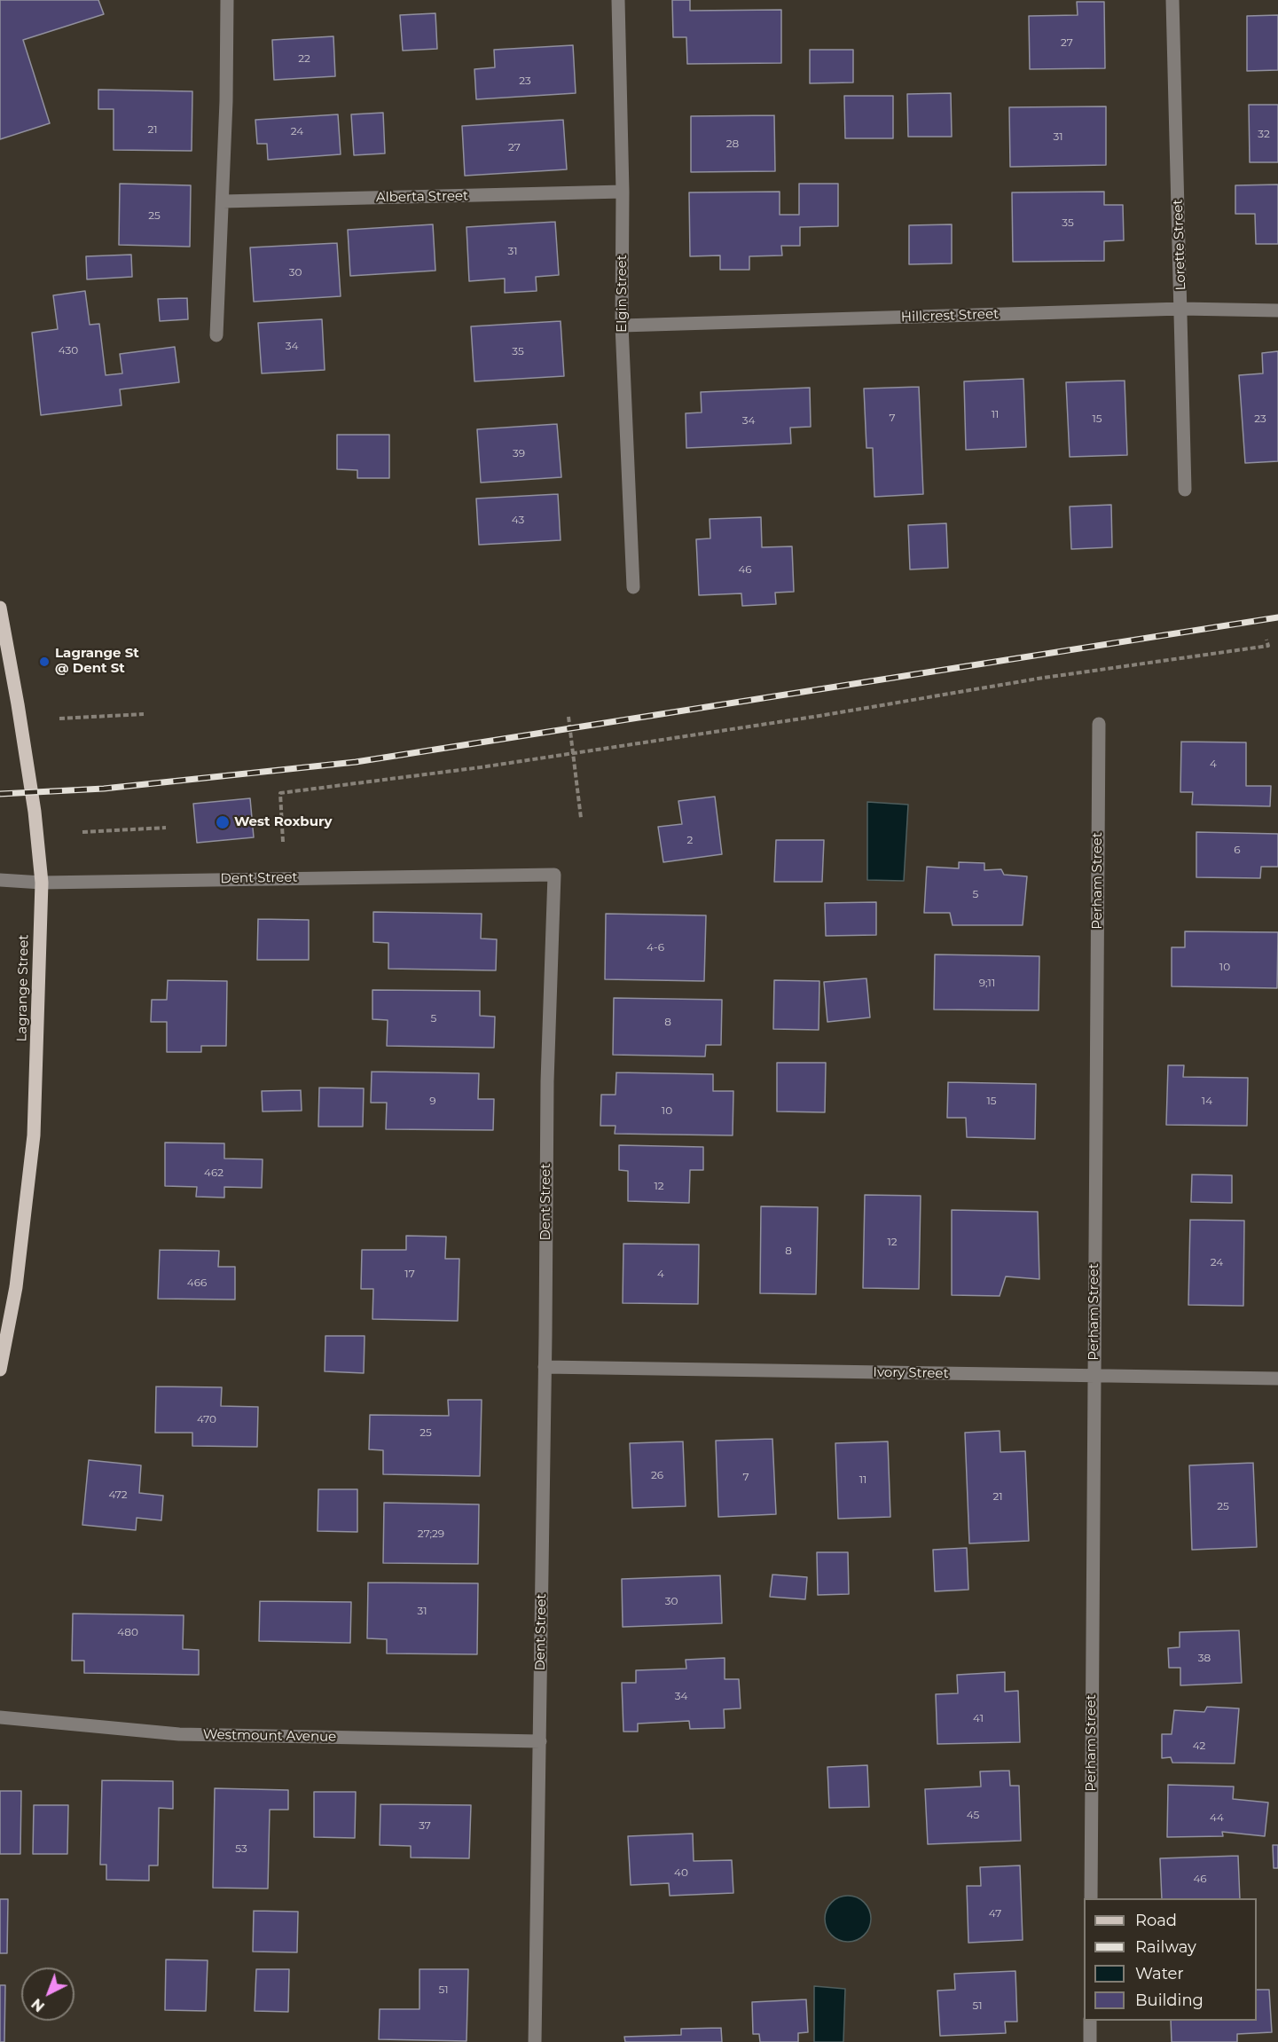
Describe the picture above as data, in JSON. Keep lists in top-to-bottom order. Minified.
{"streets":{"main road":["Lagrange Street"],"street":["Alberta Street","Lorette Street","Elgin Street","Hillcrest Street","Dent Street","Perham Street","Ivory Street","Westmount Avenue"]},"crossings":[["Alberta Street","Elgin Street"],["Lorette Street","Hillcrest Street"],["Elgin Street","Hillcrest Street"],["Dent Street","Lagrange Street"],["Dent Street","Ivory Street"],["Dent Street","Westmount Avenue"],["Perham Street","Ivory Street"]],"places":["Lagrange St @ Dent St","West Roxbury"],"house_numbers":["27","22","23","21","24","32","31","28","27","25","35","31","30","34","430","35","11","7","15","23","34","39","43","46","4","2","6","5","4-6","10","9;11","5","8","9","15","14","10","462","12","12","8","24","17","4","466","470","25","26","7","11","472","21","25","27;29","30","31","480","38","34","41","42","45","44","37","53","40","46","47","51","51"],"legend":["Road","Railway","Water","Building"],"north":"bottom left"}
